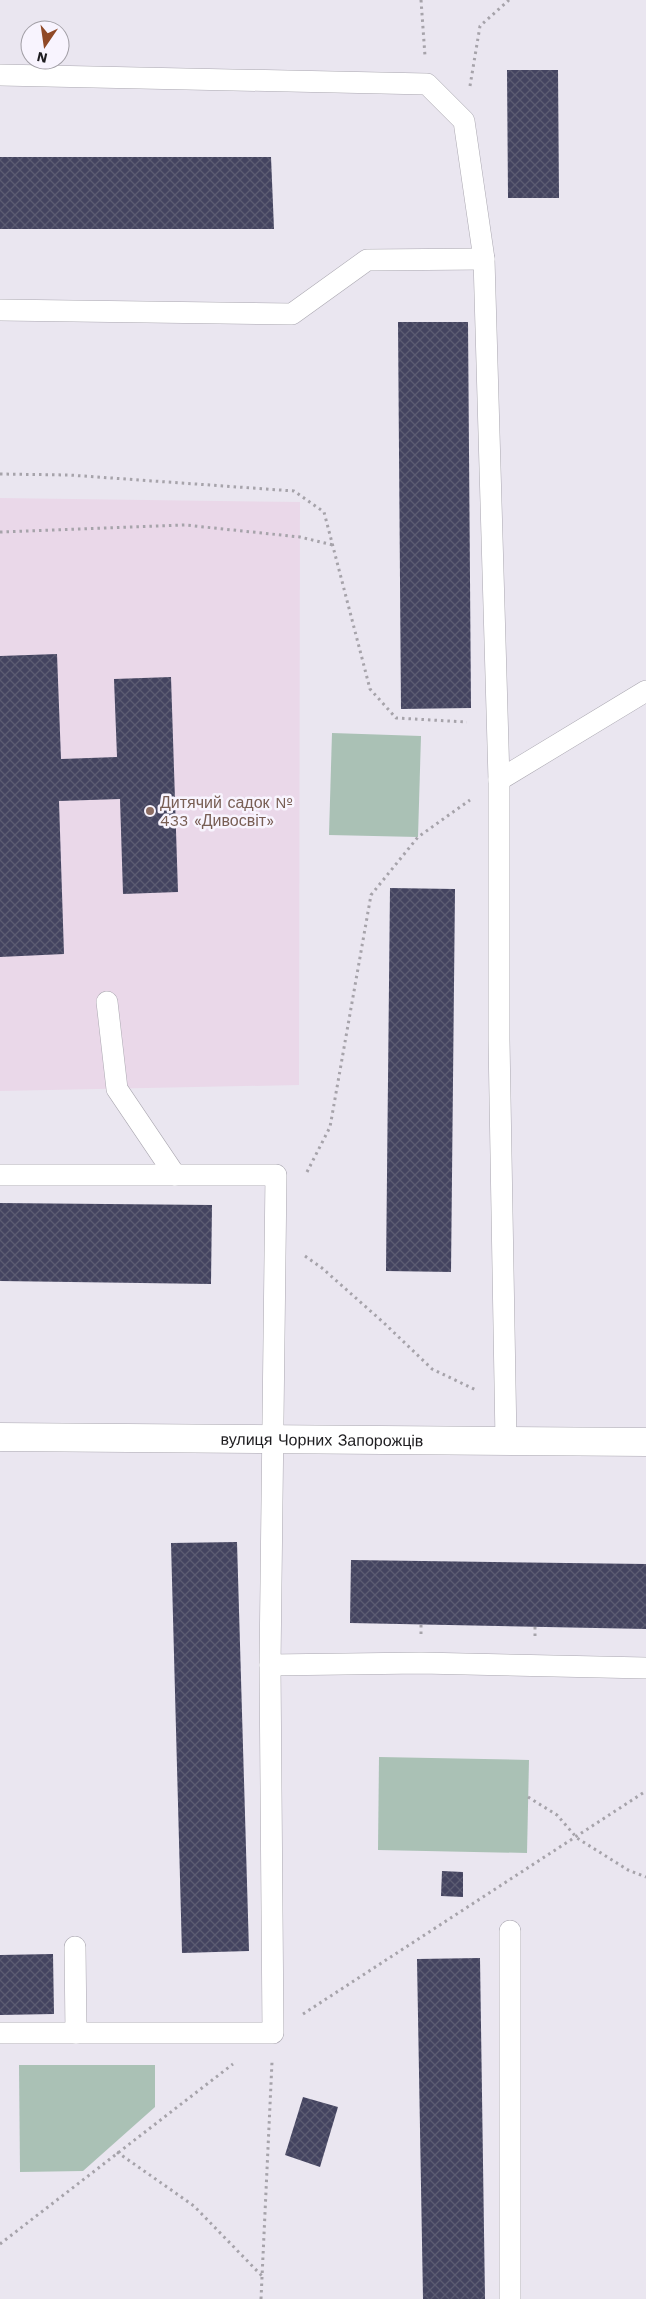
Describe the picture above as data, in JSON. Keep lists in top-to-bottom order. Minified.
{"streets":{"street":["вулиця Чорних Запорожців"]},"places":["Дитячий садок № 433 «Дивосвіт»"],"north":"bottom"}
